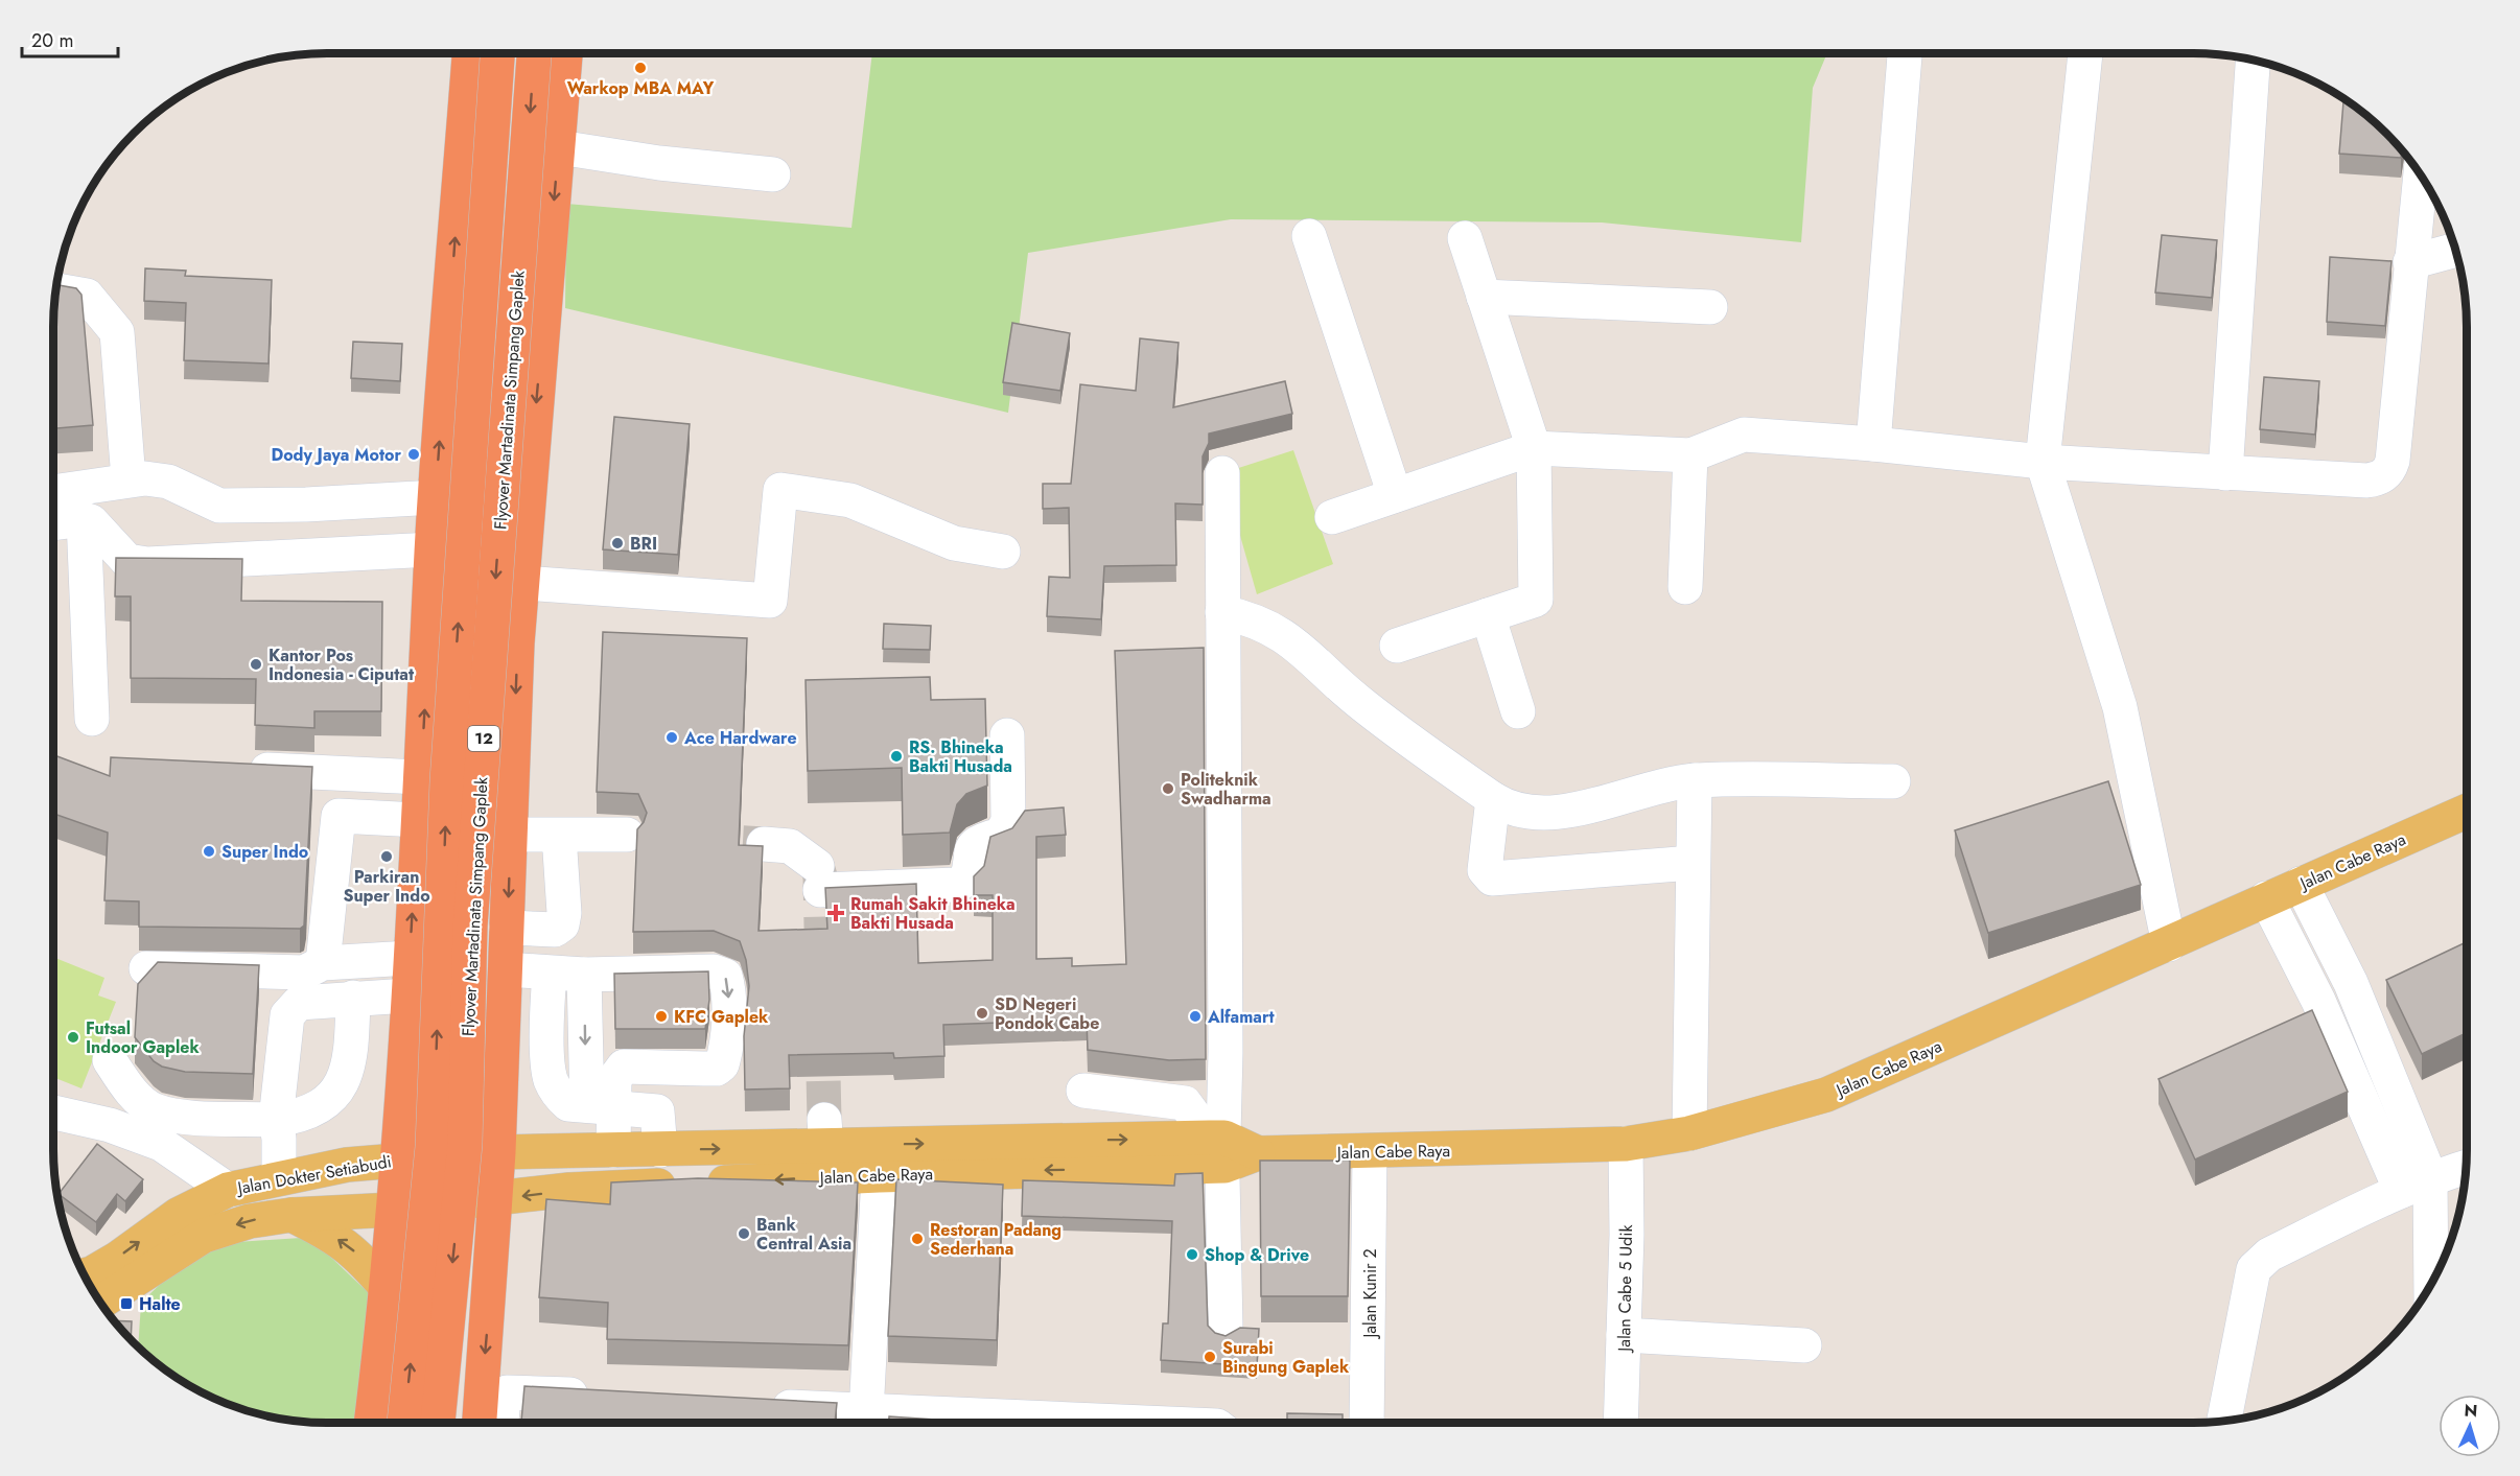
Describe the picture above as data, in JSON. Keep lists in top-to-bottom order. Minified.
{"streets":{"highway":["Flyover Martadinata Simpang Gaplek","12"],"main road":["Jalan Cabe Raya","Jalan Dokter Setiabudi"],"street":["Jalan Cabe 5 Udik","Jalan Kunir 2"]},"crossings":[["Jalan Cabe Raya","Jalan Dokter Setiabudi"],["Jalan Cabe Raya","Jalan Cabe 5 Udik"],["Jalan Cabe Raya","Jalan Kunir 2"]],"places":{"other":["Warkop MBA MAY","Dody Jaya Motor","BRI","Kantor Pos Indonesia - Ciputat","Ace Hardware","RS. Bhineka Bakti Husada","Politeknik Swadharma","Super Indo","Parkiran Super Indo","SD Negeri Pondok Cabe","KFC Gaplek","Alfamart","Futsal Indoor Gaplek","Bank Central Asia","Restoran Padang Sederhana","Shop & Drive","Surabi Bingung Gaplek"],"health":["Rumah Sakit Bhineka Bakti Husada"],"transit":["Halte"]},"scale_bar":"20 m","north":"top"}
